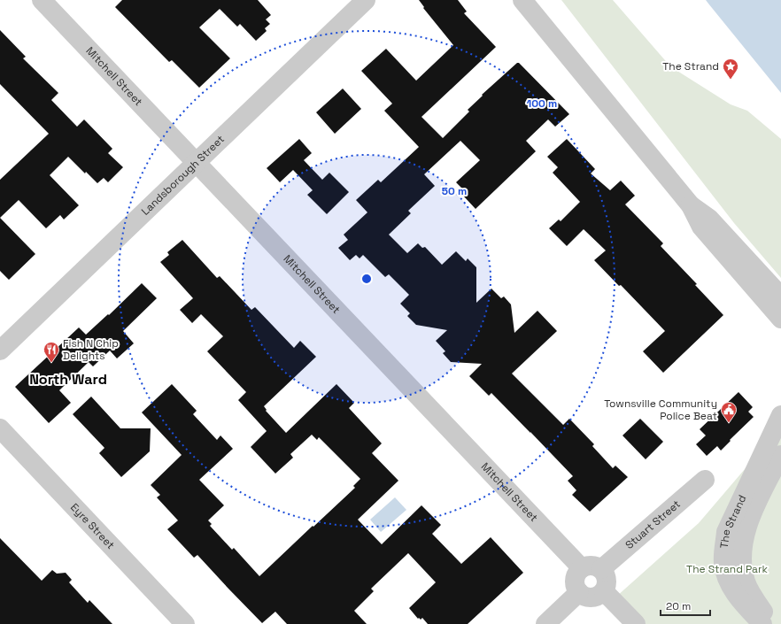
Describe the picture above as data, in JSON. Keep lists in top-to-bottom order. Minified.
{"streets":{"street":["Mitchell Street","Landsborough Street","The Strand","Stuart Street","Eyre Street"]},"crossings":[["Mitchell Street","Landsborough Street"],["Mitchell Street","Stuart Street"]],"districts":["North Ward"],"parks":["The Strand Park"],"places":{"place":["The Strand"],"restaurant":["Fish N Chip Delights"],"public building":["Townsville Community Police Beat"]},"scale_bar":"20 m","rings":["100 m","50 m"]}
